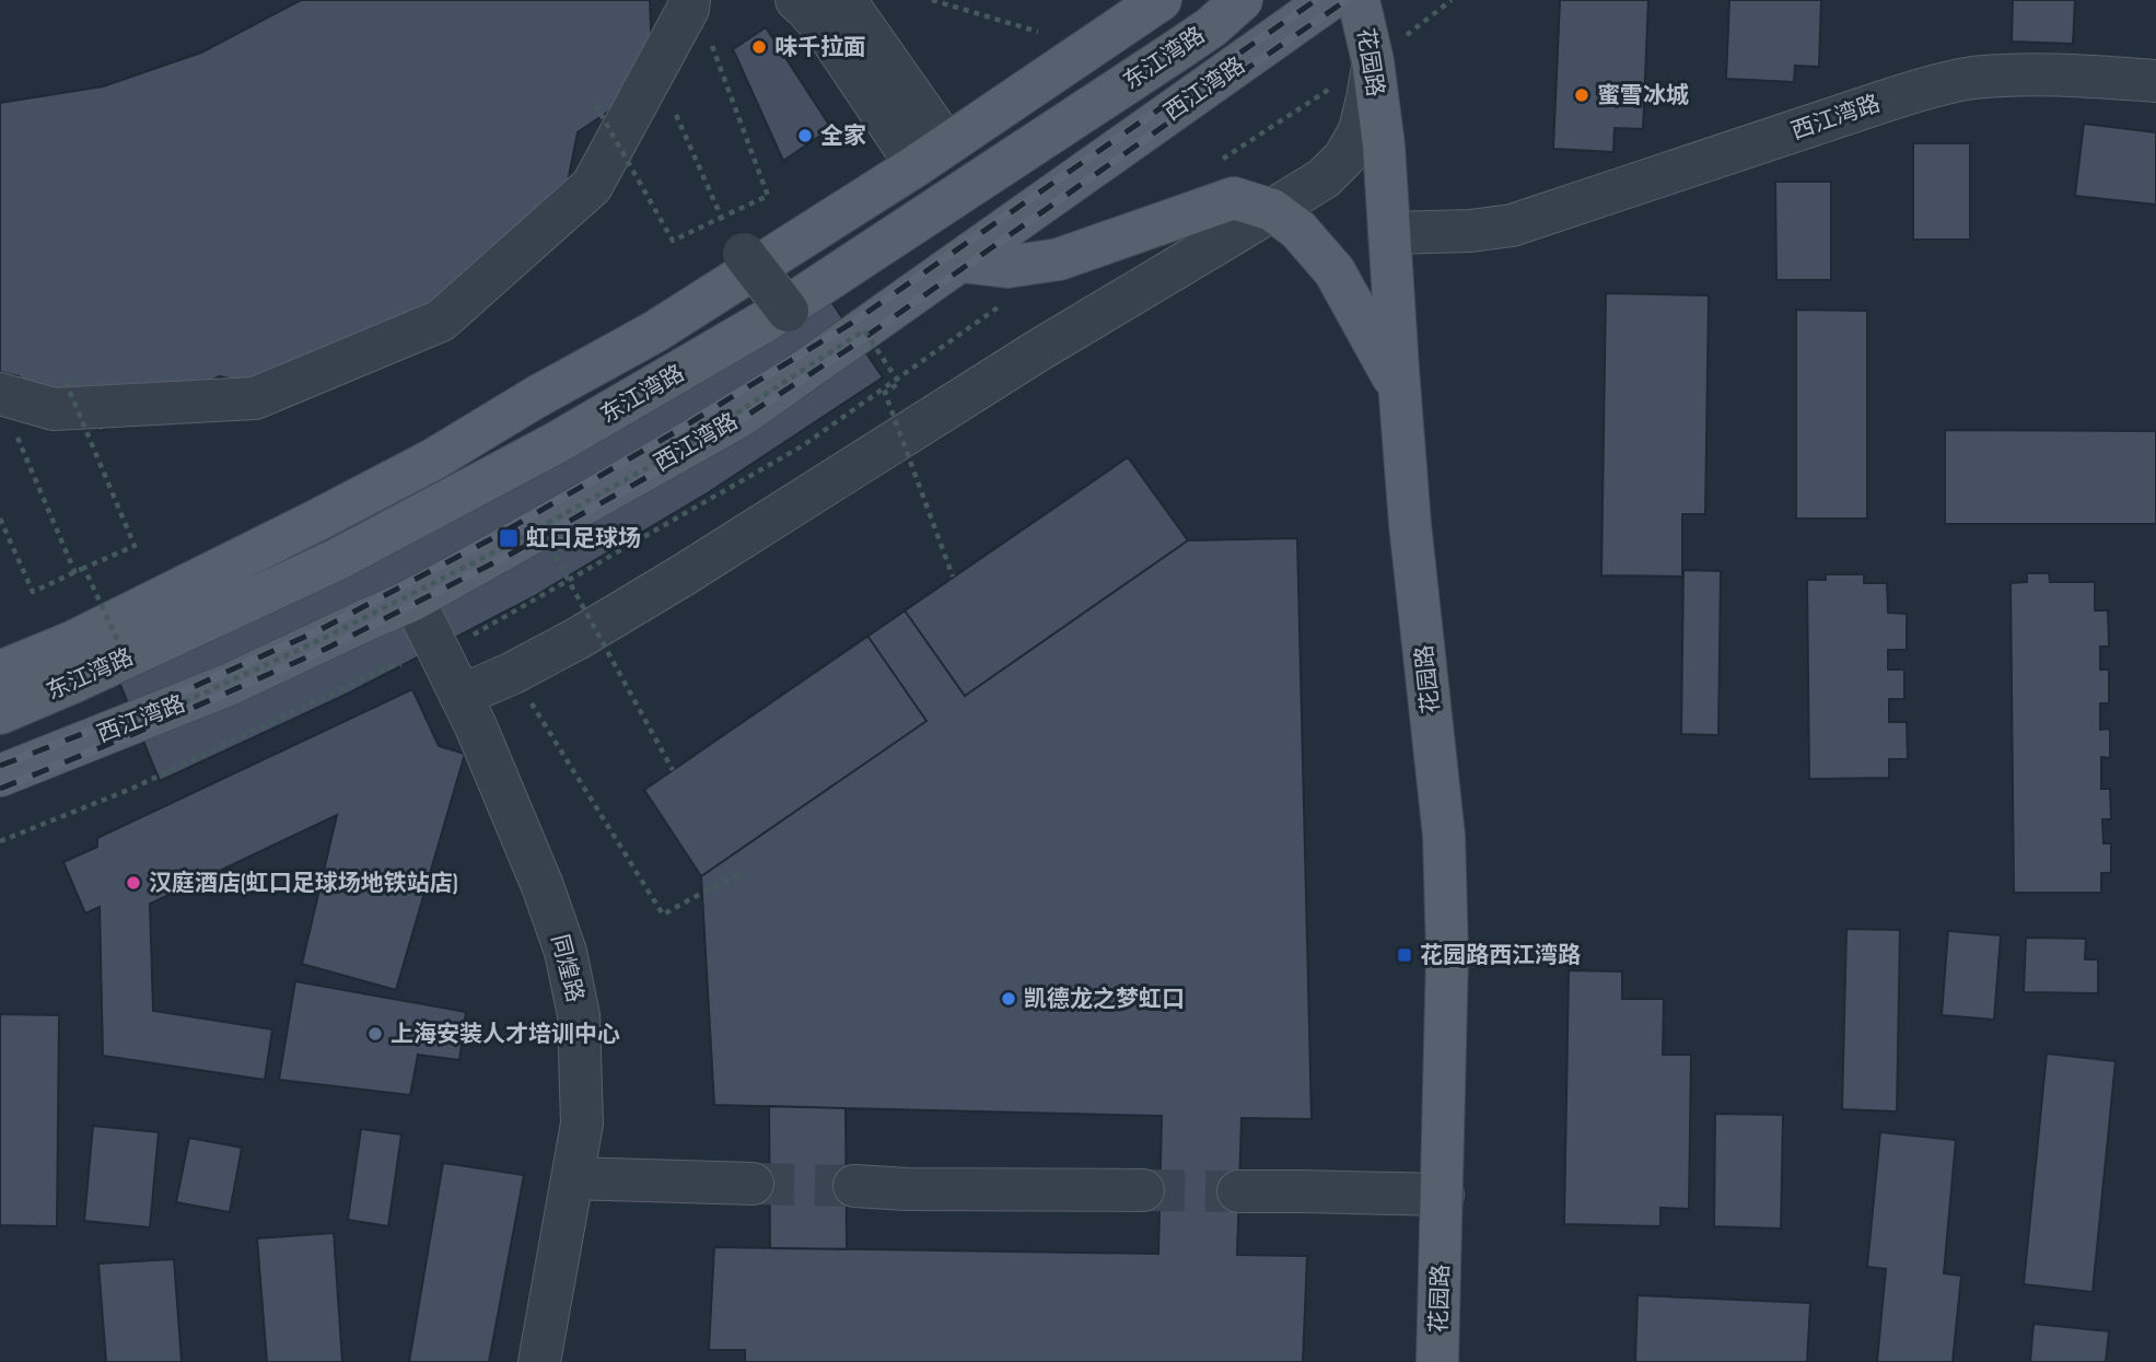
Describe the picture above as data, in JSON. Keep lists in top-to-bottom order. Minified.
{"streets":{"main road":["东江湾路","花园路","西江湾路"],"street":["同煌路"]},"crossings":[["花园路","西江湾路"],["西江湾路","同煌路"]],"places":{"other":["味千拉面","蜜雪冰城","全家","汉庭酒店(虹口足球场地铁站店)","凯德龙之梦虹口","上海安装人才培训中心"],"transit":["虹口足球场","花园路西江湾路"]}}
